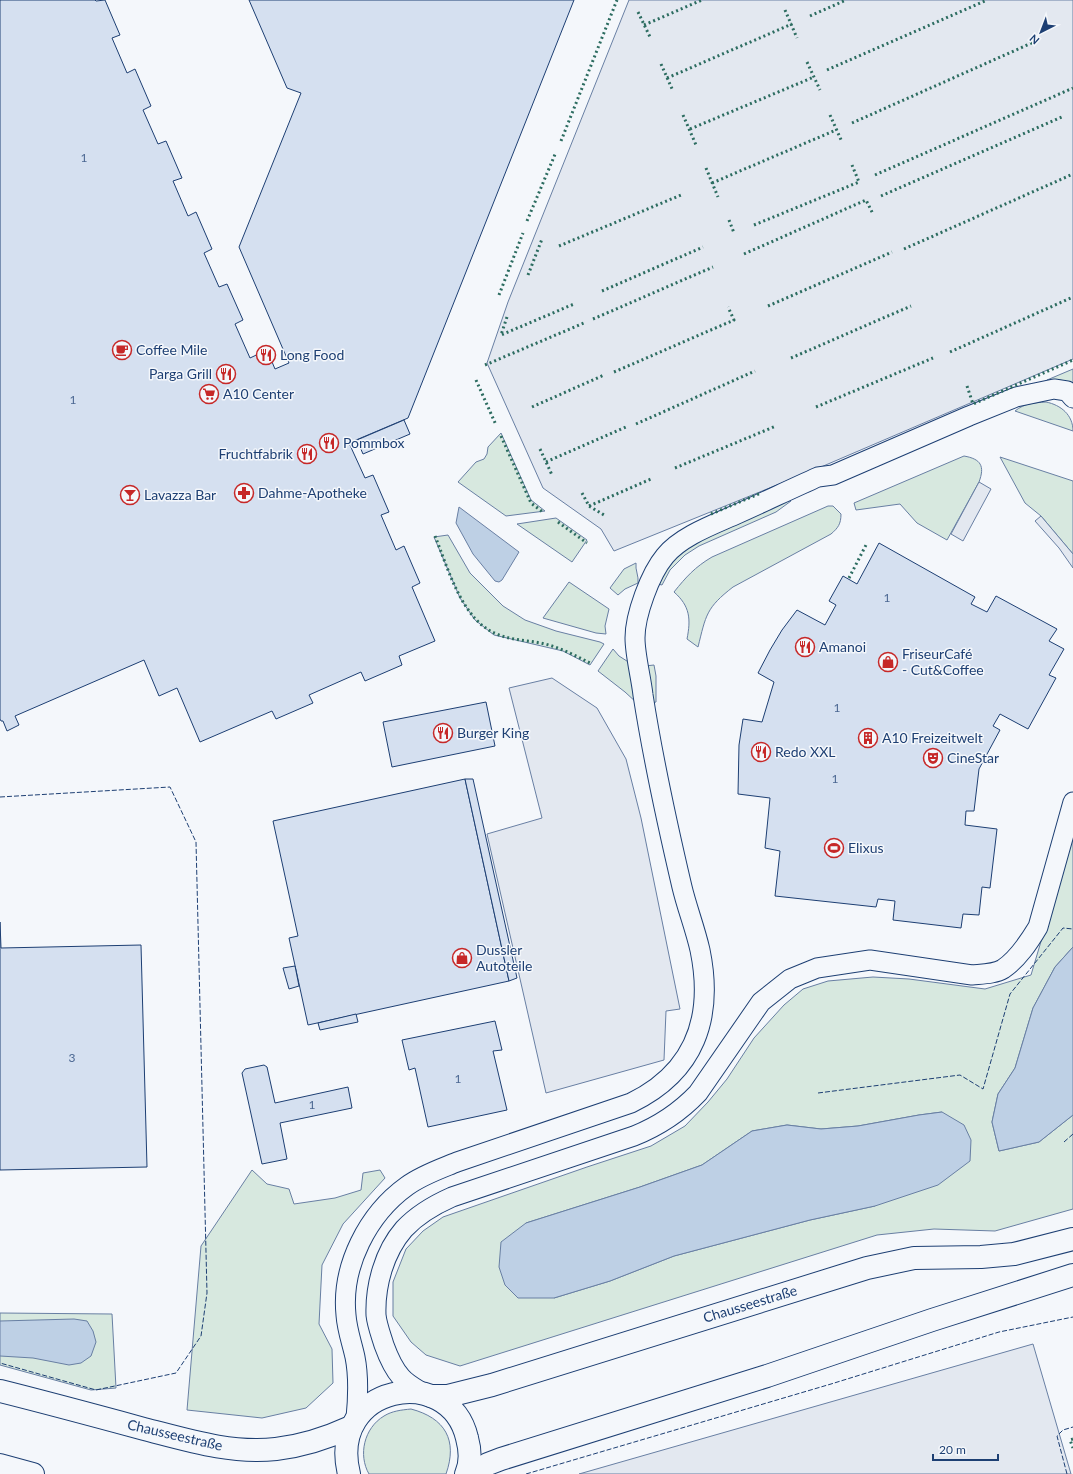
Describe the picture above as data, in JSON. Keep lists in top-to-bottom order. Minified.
{"streets":{"street":["Chausseestraße"]},"places":{"cafe":["Coffee Mile"],"restaurant":["Long Food","Parga Grill","Pommbox","Fruchtfabrik","Amanoi","Burger King","Redo XXL"],"supermarket":["A10 Center"],"pharmacy":["Dahme-Apotheke"],"bar":["Lavazza Bar"],"shop":["FriseurCafé - Cut&Coffee","Dussler Autoteile"],"building":["A10 Freizeitwelt"],"theatre":["CineStar"],"sports":["Elixus"]},"house_numbers":["1","1","1","1","1","3","1","1"],"scale_bar":"20 m","north":"bottom left"}
